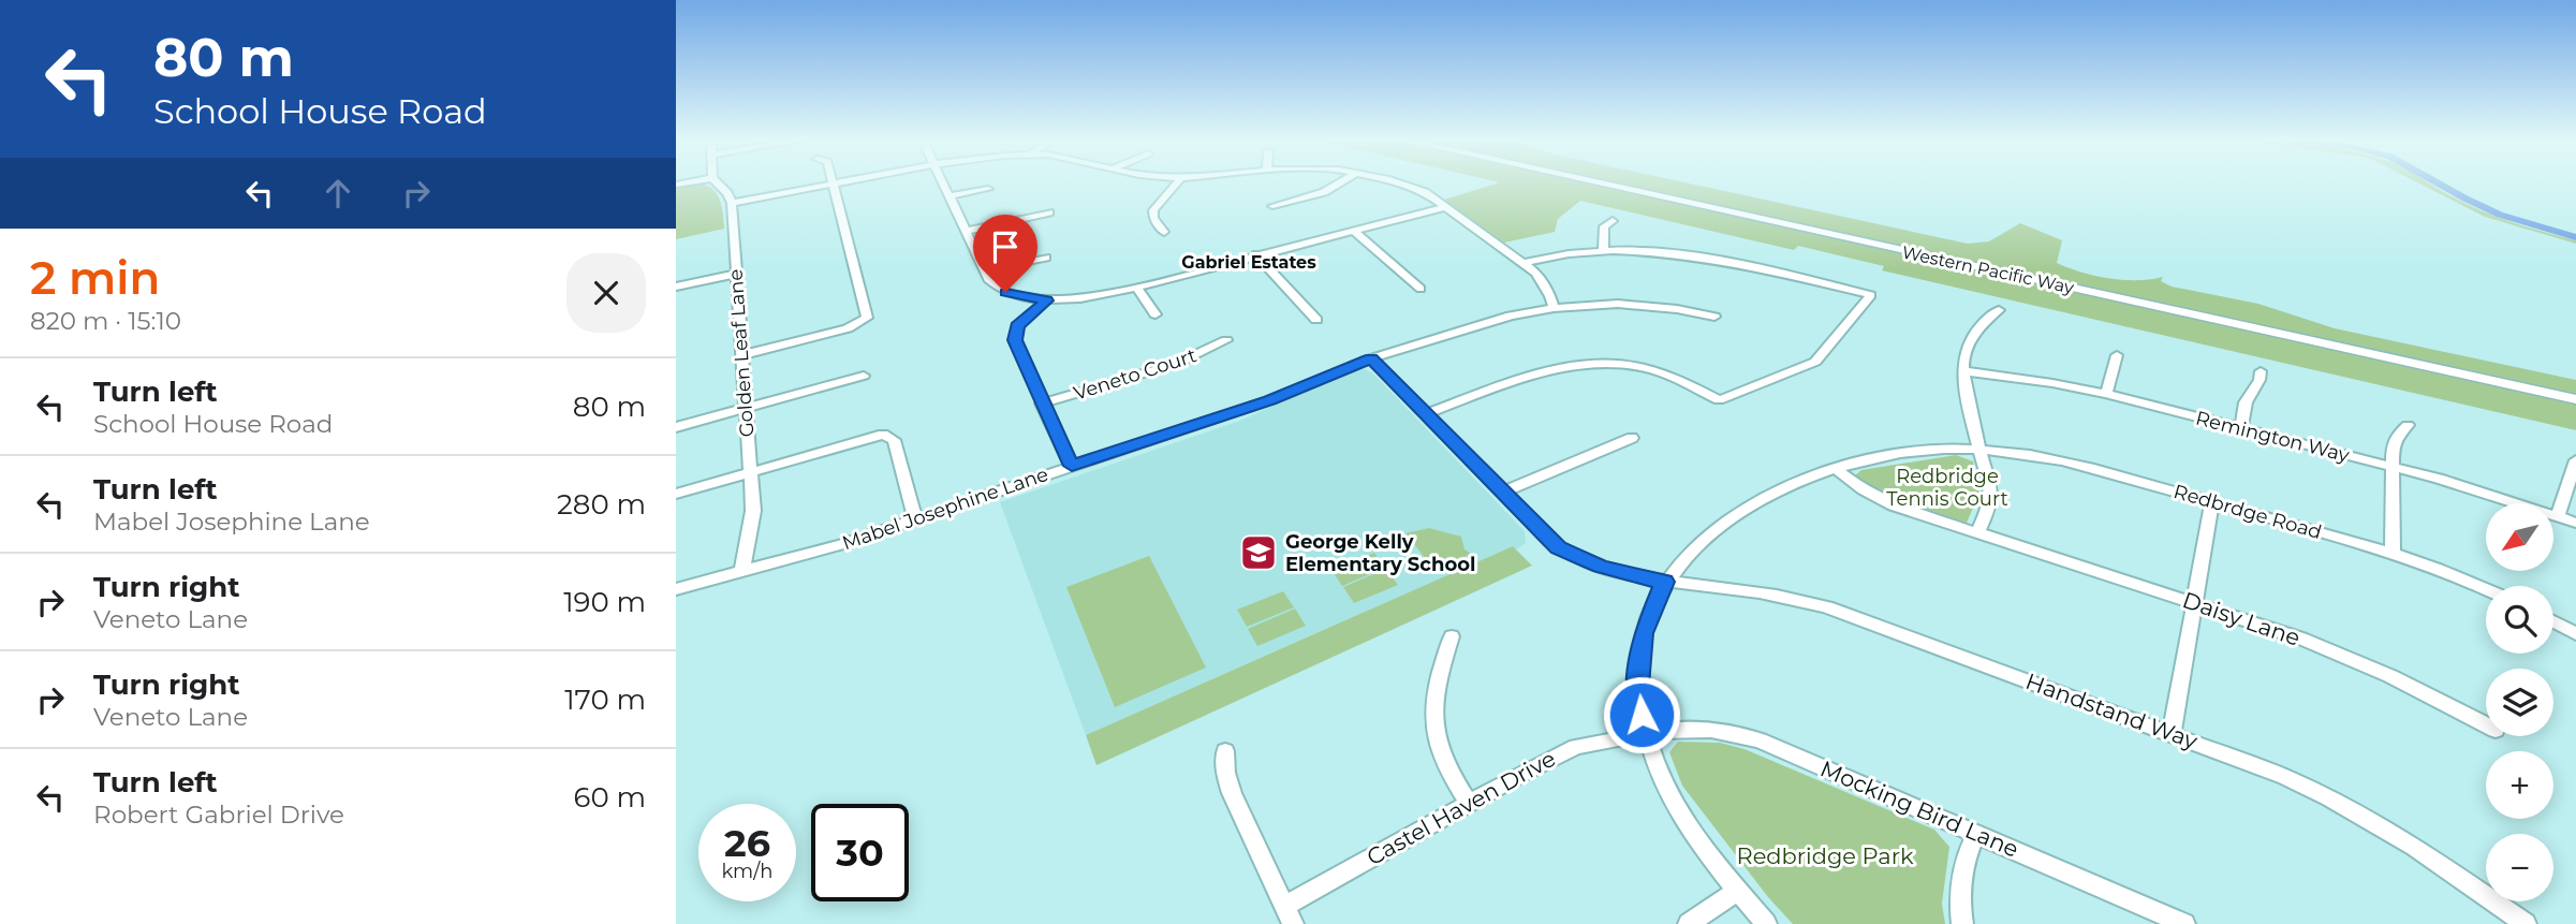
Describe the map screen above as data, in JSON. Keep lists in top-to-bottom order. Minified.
{"streets":{"street":["Western Pacific Way","Golden Leaf Lane","Veneto Court","Remington Way","Mabel Josephine Lane","Redbrdge Road","Daisy Lane","Handstand Way","Castel Haven Drive","Mocking Bird Lane"]},"crossings":[["Golden Leaf Lane","Mabel Josephine Lane"],["Mabel Josephine Lane","Handstand Way"],["Redbrdge Road","Daisy Lane"],["Redbrdge Road","Handstand Way"],["Redbrdge Road","Castel Haven Drive"],["Redbrdge Road","Mocking Bird Lane"],["Castel Haven Drive","Mocking Bird Lane"]],"districts":["Gabriel Estates"],"parks":["Redbridge Tennis Court","Redbridge Park"],"places":{"school or university":["George Kelly Elementary School"]},"north":"bottom left","page":{"turn":["80 m","School House Road"],"heading":["2 min","820 m · 15:10"],"list":[{"name":"Turn left","note":"School House Road","value":"80 m"},{"name":"Turn left","note":"Mabel Josephine Lane","value":"280 m"},{"name":"Turn right","note":"Veneto Lane","value":"190 m"},{"name":"Turn right","note":"Veneto Lane","value":"170 m"},{"name":"Turn left","note":"Robert Gabriel Drive","value":"60 m"}],"map_buttons":["+","−"],"speed":"26 km/h","limit":"30"}}
